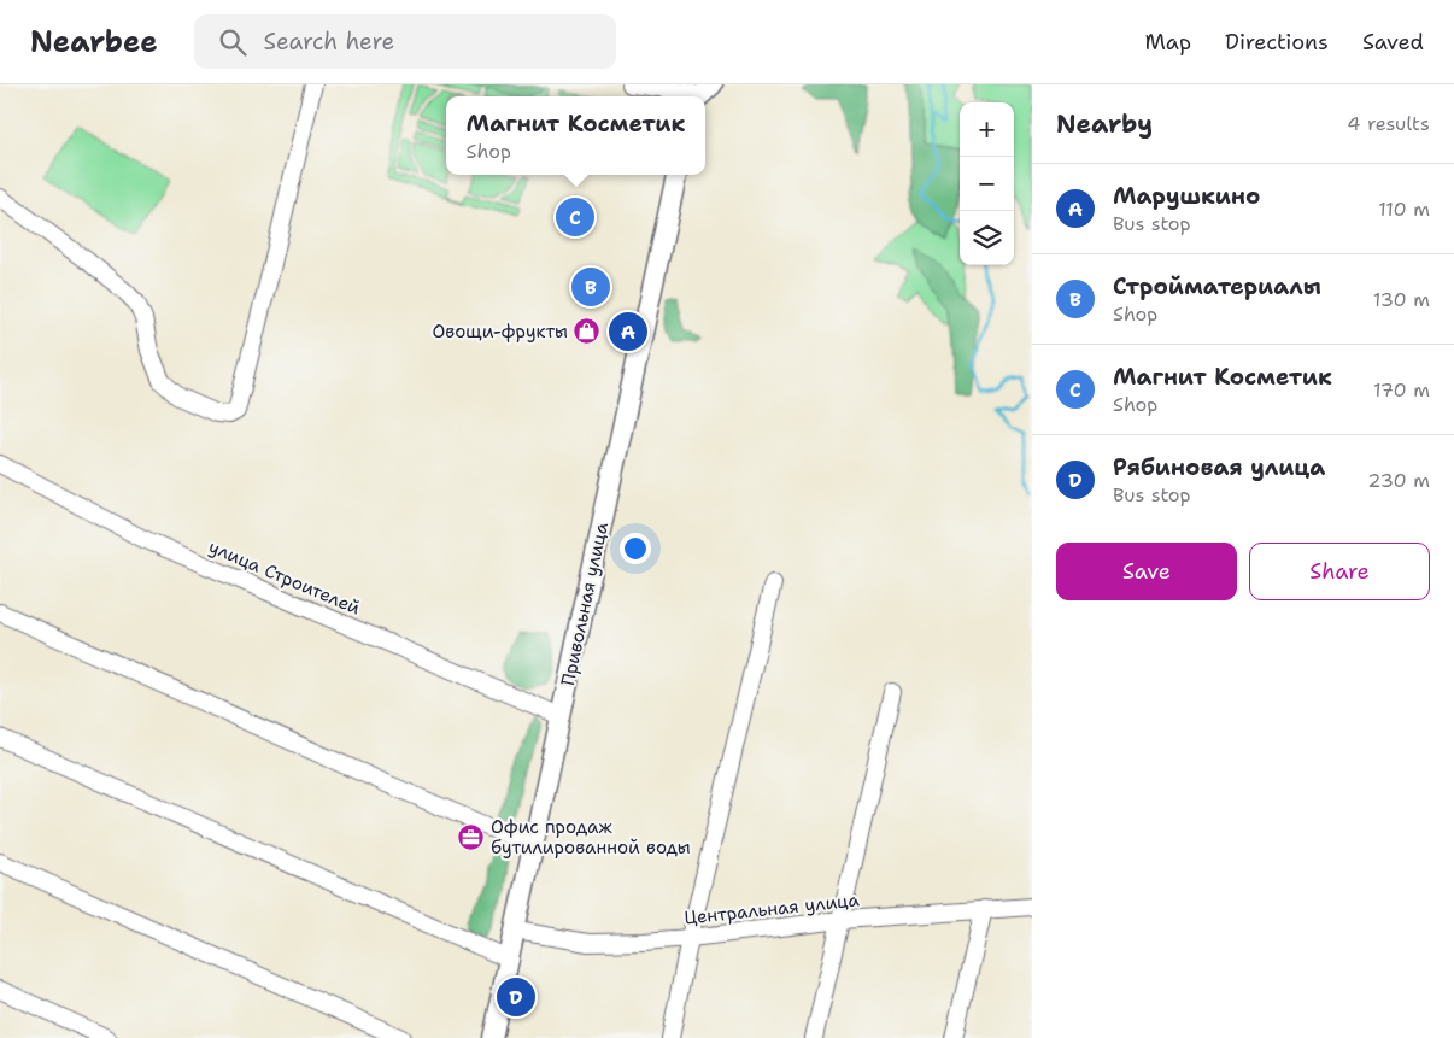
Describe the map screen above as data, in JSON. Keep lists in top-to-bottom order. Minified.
{"streets":{"street":["улица Строителей","Привольная улица","Центральная улица"]},"crossings":[["улица Строителей","Привольная улица"],["Привольная улица","Центральная улица"]],"places":{"shop":["Овощи-фрукты"],"office":["Офис продаж бутилированной воды"]},"page":{"header":"Nearbee","search":"Search here","nav":["Map","Directions","Saved"],"heading":["Nearby","4 results"],"popup":["Магнит Косметик","Shop"],"map_buttons":["+","−"],"list":[{"mark":"A","name":"Марушкино","note":"Bus stop","value":"110 m"},{"mark":"B","name":"Стройматериалы","note":"Shop","value":"130 m"},{"mark":"C","name":"Магнит Косметик","note":"Shop","value":"170 m"},{"mark":"D","name":"Рябиновая улица","note":"Bus stop","value":"230 m"}],"pins":["C","B","A","D"],"buttons":["Save","Share"]}}
